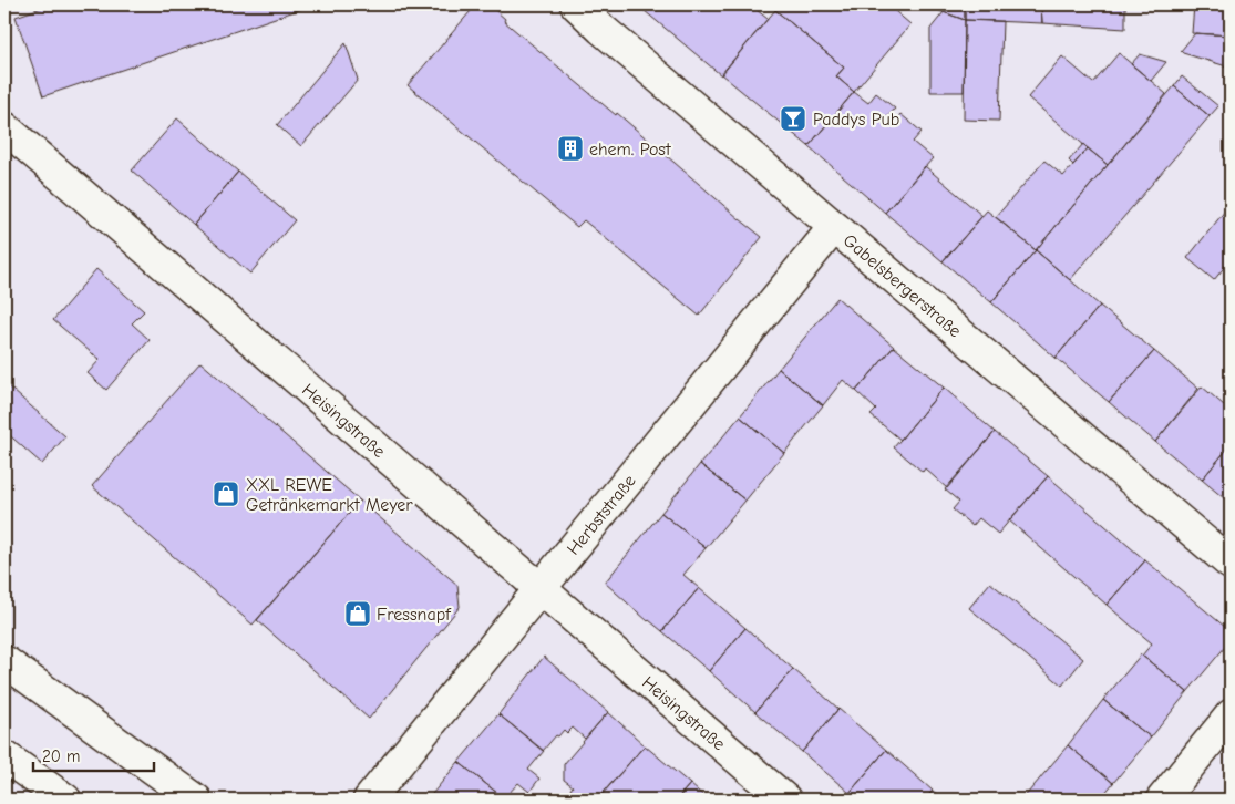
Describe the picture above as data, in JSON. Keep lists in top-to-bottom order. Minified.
{"streets":{"main road":["Gabelsbergerstraße","Heisingstraße","Herbststraße"]},"crossings":[["Gabelsbergerstraße","Herbststraße"],["Heisingstraße","Herbststraße"]],"places":{"bar":["Paddys Pub"],"building":["ehem. Post"],"shop":["XXL REWE Getränkemarkt Meyer","Fressnapf"]},"scale_bar":"20 m"}
